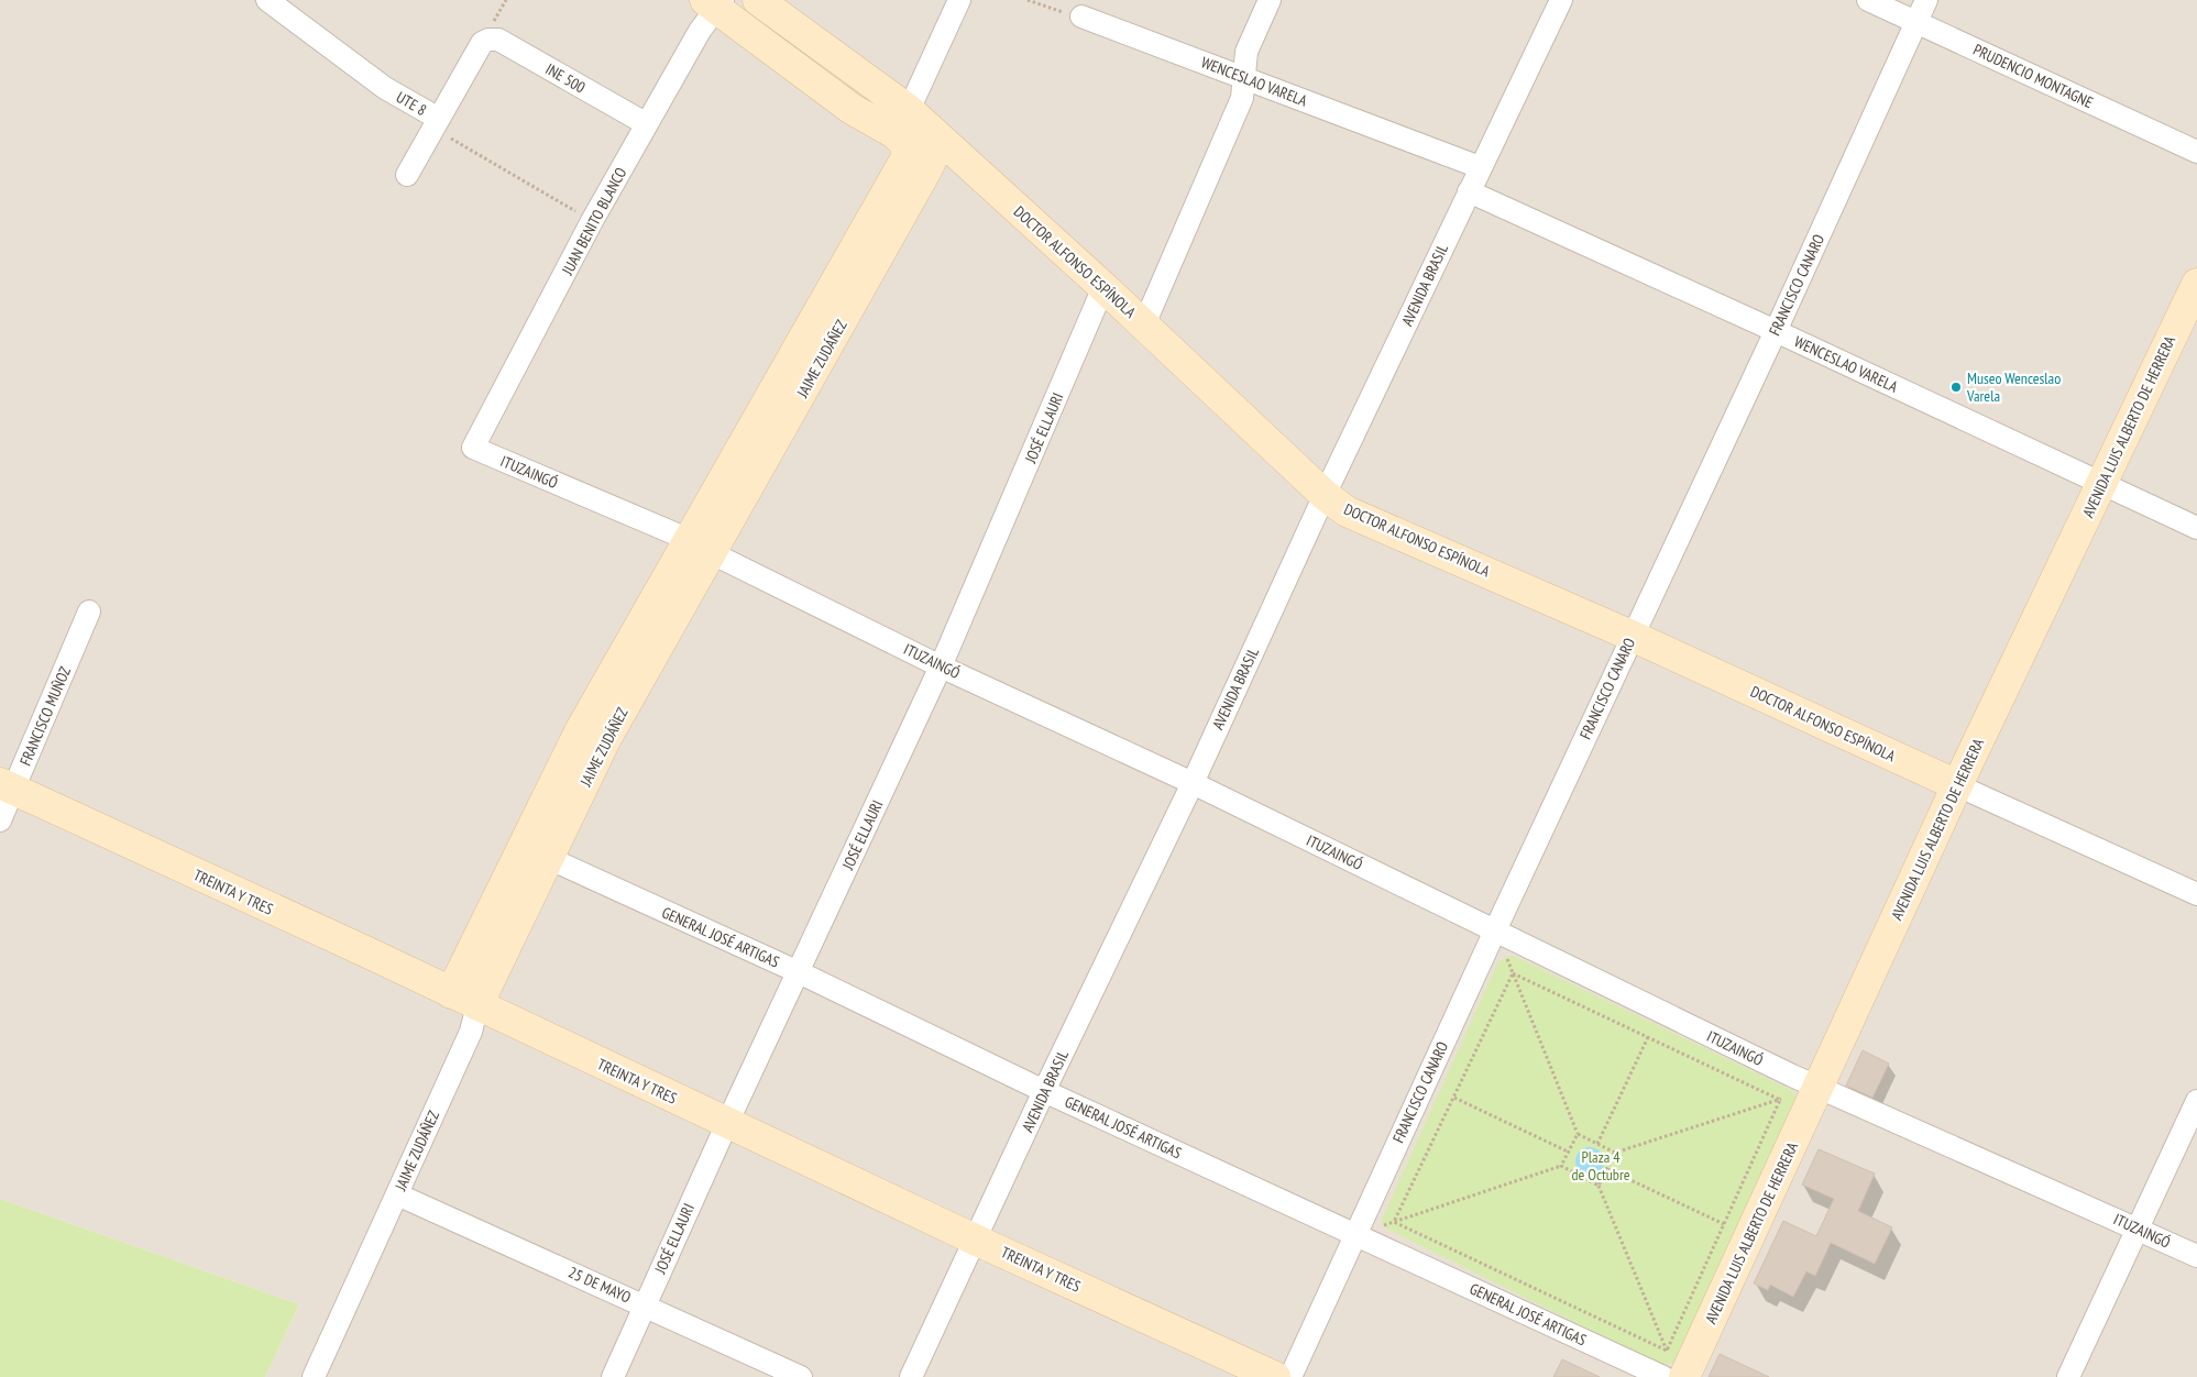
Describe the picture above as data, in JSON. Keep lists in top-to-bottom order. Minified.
{"streets":{"street":["PRUDENCIO MONTAGNE","INE 500","WENCESLAO VARELA","UTE 8","JUAN BENITO BLANCO","DOCTOR ALFONSO ESPÍNOLA","AVENIDA BRASIL","FRANCISCO CANARO","JAIME ZUDÁÑEZ","AVENIDA LUIS ALBERTO DE HERRERA","JOSÉ ELLAURI","ITUZAINGÓ","FRANCISCO MUÑOZ","TREINTA Y TRES","GENERAL JOSÉ ARTIGAS","25 DE MAYO"]},"crossings":[["PRUDENCIO MONTAGNE","FRANCISCO CANARO"],["INE 500","UTE 8"],["INE 500","JUAN BENITO BLANCO"],["WENCESLAO VARELA","AVENIDA BRASIL"],["WENCESLAO VARELA","FRANCISCO CANARO"],["WENCESLAO VARELA","AVENIDA LUIS ALBERTO DE HERRERA"],["JUAN BENITO BLANCO","DOCTOR ALFONSO ESPÍNOLA"],["JUAN BENITO BLANCO","ITUZAINGÓ"],["DOCTOR ALFONSO ESPÍNOLA","AVENIDA BRASIL"],["DOCTOR ALFONSO ESPÍNOLA","FRANCISCO CANARO"],["DOCTOR ALFONSO ESPÍNOLA","JAIME ZUDÁÑEZ"],["DOCTOR ALFONSO ESPÍNOLA","AVENIDA LUIS ALBERTO DE HERRERA"],["DOCTOR ALFONSO ESPÍNOLA","JOSÉ ELLAURI"],["AVENIDA BRASIL","ITUZAINGÓ"],["AVENIDA BRASIL","TREINTA Y TRES"],["AVENIDA BRASIL","GENERAL JOSÉ ARTIGAS"],["FRANCISCO CANARO","ITUZAINGÓ"],["FRANCISCO CANARO","GENERAL JOSÉ ARTIGAS"],["JAIME ZUDÁÑEZ","ITUZAINGÓ"],["JAIME ZUDÁÑEZ","TREINTA Y TRES"],["JAIME ZUDÁÑEZ","GENERAL JOSÉ ARTIGAS"],["JAIME ZUDÁÑEZ","25 DE MAYO"],["AVENIDA LUIS ALBERTO DE HERRERA","ITUZAINGÓ"],["AVENIDA LUIS ALBERTO DE HERRERA","GENERAL JOSÉ ARTIGAS"],["JOSÉ ELLAURI","ITUZAINGÓ"],["JOSÉ ELLAURI","TREINTA Y TRES"],["JOSÉ ELLAURI","GENERAL JOSÉ ARTIGAS"],["JOSÉ ELLAURI","25 DE MAYO"],["FRANCISCO MUÑOZ","TREINTA Y TRES"]],"parks":["Plaza 4 de Octubre"],"places":["Museo Wenceslao Varela"]}
